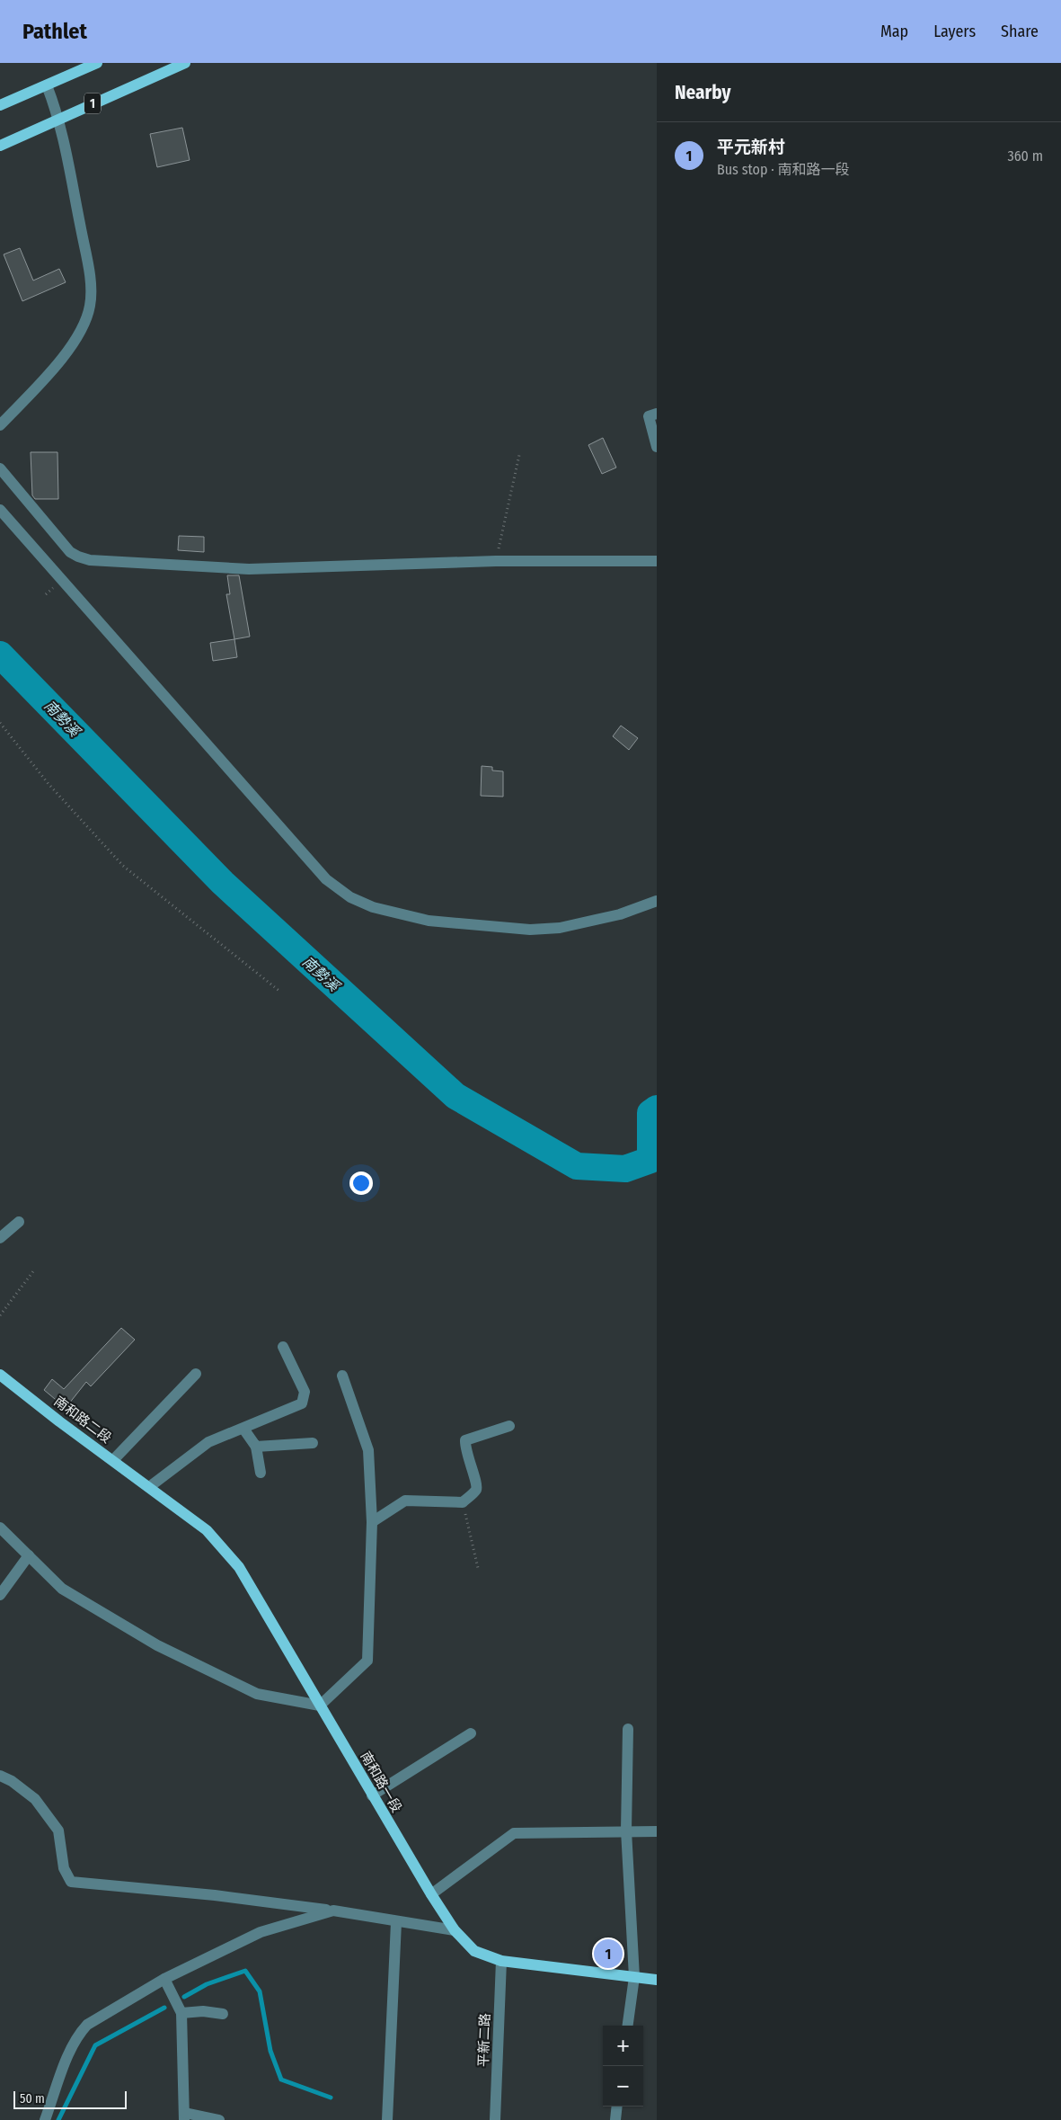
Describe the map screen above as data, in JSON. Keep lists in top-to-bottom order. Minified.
{"streets":{"main road":["1","南和路二段","南和路一段"],"street":["平新二路"]},"crossings":[["南和路二段","南和路一段"],["南和路一段","平新二路"]],"water":["南勢溪"],"scale_bar":"50 m","page":{"header":"Pathlet","nav":["Map","Layers","Share"],"heading":"Nearby","list":[{"mark":"1","name":"平元新村","note":"Bus stop · 南和路一段","value":"360 m"}],"pins":"1","map_buttons":["+","−"],"scale":"50 m"}}
